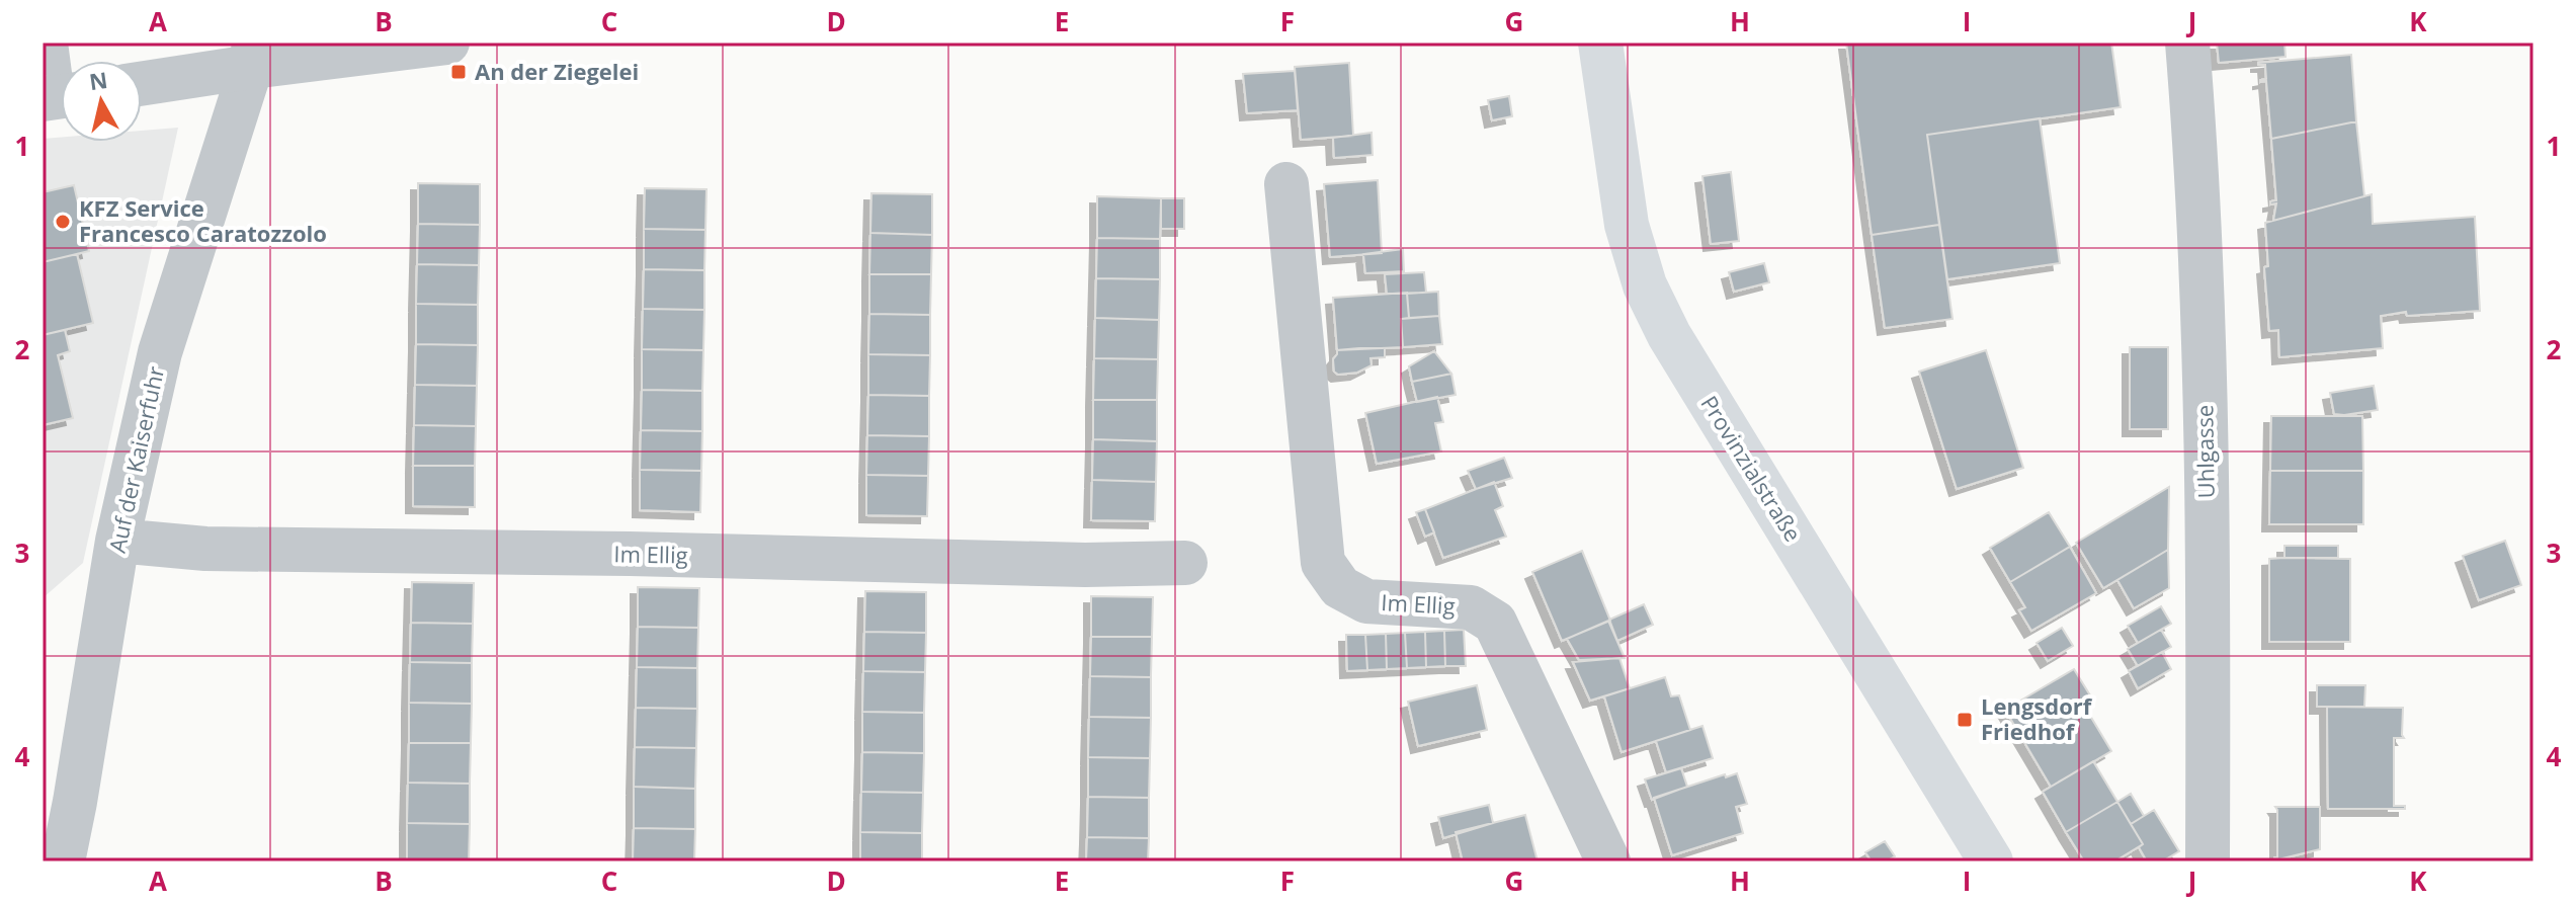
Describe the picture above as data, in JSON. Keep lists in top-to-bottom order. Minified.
{"streets":{"main road":["Provinzialstraße"],"street":["Uhlgasse","Auf der Kaiserfuhr","Im Ellig"]},"crossings":[["Auf der Kaiserfuhr","Im Ellig"]],"places":{"transit":["An der Ziegelei","Lengsdorf Friedhof"],"other":["KFZ Service Francesco Caratozzolo"]},"north":"top","grid":{"columns":["A","B","C","D","E","F","G","H","I","J","K"],"rows":["1","2","3","4"]}}
